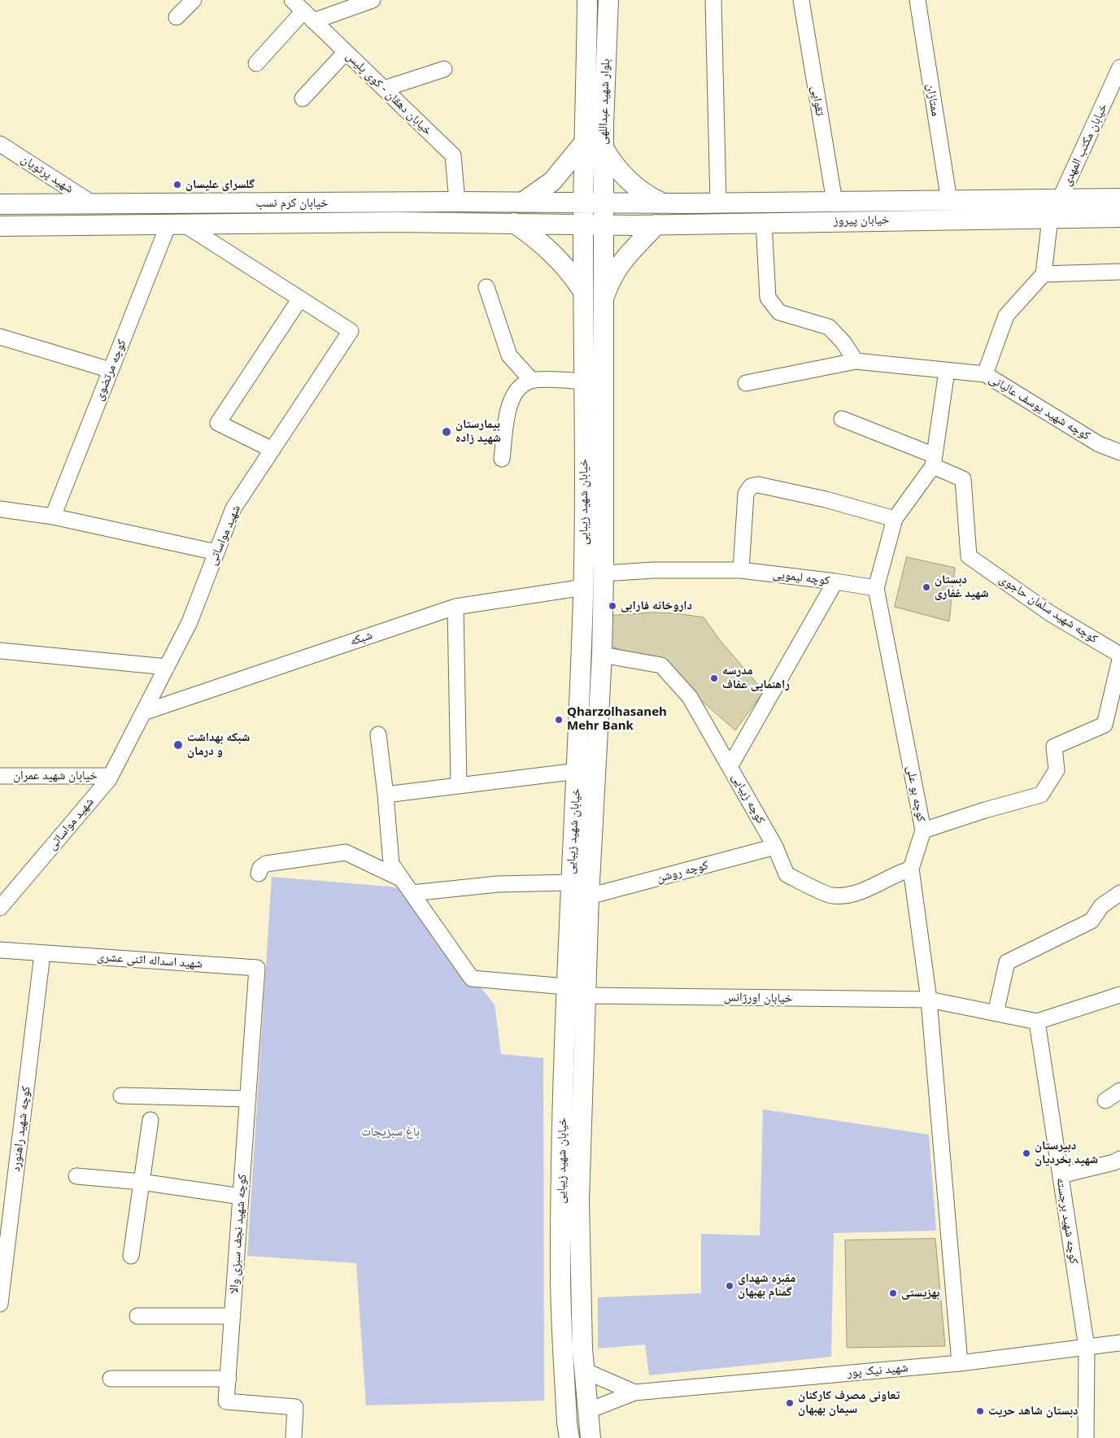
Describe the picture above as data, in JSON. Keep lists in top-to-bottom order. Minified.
{"streets":{"main road":["بلوار شهید عبداللهی","خیابان کرم نسب","خیابان پیروز","خیابان شهید زیبایی"],"street":["خیابان دهقان - کوی پلیس","ممتازان","تقوایی","خیابان مکتب المهدی","شهید پرتویان","کوچه مرتضوی","کوچه شهید یوسف عالیانی","شهید مواساتی","کوچه لیمویی","کوچه شهید سلمان حاجوی","شبکه","خیابان شهید عمران","کوچه بو علی","کوچه زیبایی","کوچه روشن","شهید اسداله اثنی عشری","خیابان اورژانس","کوچه شهید راهنورد","کوچه شهید برجسته","کوچه شهید نجف سبزی والا","شهید نیک پور"]},"crossings":[["خیابان دهقان - کوی پلیس","خیابان کرم نسب"],["ممتازان","خیابان پیروز"],["تقوایی","خیابان پیروز"],["بلوار شهید عبداللهی","خیابان کرم نسب"],["بلوار شهید عبداللهی","خیابان پیروز"],["بلوار شهید عبداللهی","خیابان شهید زیبایی"],["خیابان مکتب المهدی","خیابان پیروز"],["شهید پرتویان","خیابان کرم نسب"],["خیابان کرم نسب","خیابان پیروز"],["خیابان کرم نسب","کوچه مرتضوی"],["خیابان کرم نسب","خیابان شهید زیبایی"],["خیابان کرم نسب","شهید مواساتی"],["خیابان پیروز","خیابان شهید زیبایی"],["کوچه مرتضوی","شهید مواساتی"],["خیابان شهید زیبایی","کوچه لیمویی"],["خیابان شهید زیبایی","شبکه"],["خیابان شهید زیبایی","کوچه زیبایی"],["خیابان شهید زیبایی","کوچه روشن"],["خیابان شهید زیبایی","خیابان اورژانس"],["خیابان شهید زیبایی","شهید نیک پور"],["شهید مواساتی","شبکه"],["شهید مواساتی","خیابان شهید عمران"],["کوچه لیمویی","کوچه زیبایی"],["کوچه بو علی","کوچه زیبایی"],["کوچه بو علی","خیابان اورژانس"],["کوچه بو علی","شهید نیک پور"],["کوچه زیبایی","کوچه روشن"],["شهید اسداله اثنی عشری","کوچه شهید راهنورد"],["شهید اسداله اثنی عشری","کوچه شهید نجف سبزی والا"],["خیابان اورژانس","کوچه شهید برجسته"],["کوچه شهید برجسته","شهید نیک پور"]],"parks":["باغ سبزیجات"],"places":["گلسرای علیسان","بیمارستان شهید زاده","دبستان شهید غفاری","داروخانه فارابی","مدرسه راهنمایی عفاف","Qharzolhasaneh Mehr Bank","شبکه بهداشت و درمان","دبیرستان شهید بخردیان","مقبره شهدای گمنام بهبهان","بهزیستی","تعاونی مصرف کارکنان سیمان بهبهان","دبستان شاهد حریت"]}
